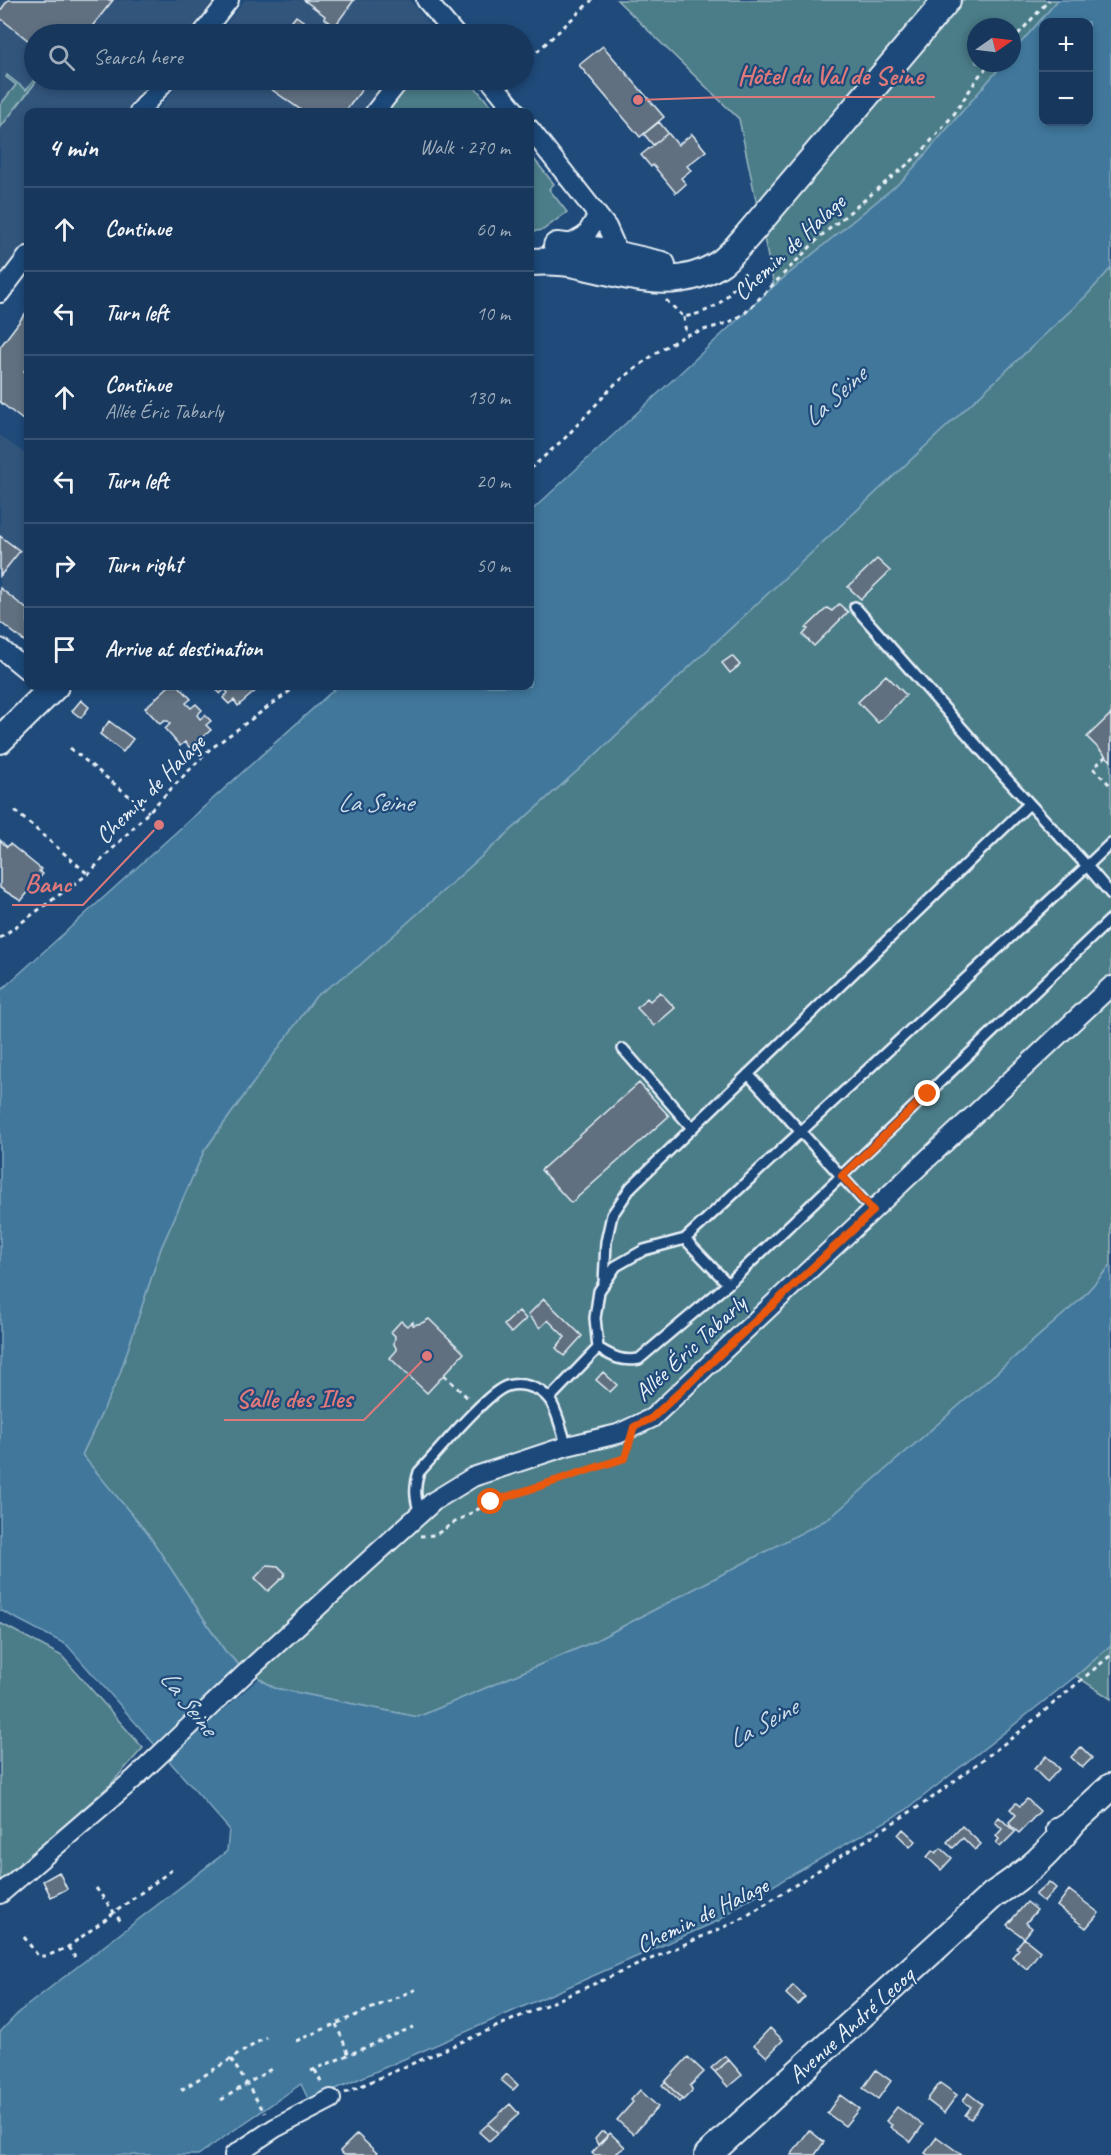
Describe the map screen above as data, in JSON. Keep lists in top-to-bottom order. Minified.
{"streets":{"main road":["Avenue André Lecoq"],"street":["Allée Éric Tabarly"],"path":["Chemin de Halage"]},"water":["La Seine"],"places":["Hôtel du Val de Seine","Banc","Salle des Iles"],"north":"right","page":{"map_buttons":["+","−"],"search":"Search here","heading":["4 min","Walk · 270 m"],"list":[["Continue","60 m"],["Turn left","10 m"],["Continue","Allée Éric Tabarly","130 m"],["Turn left","20 m"],["Turn right","50 m"],"Arrive at destination"]}}
